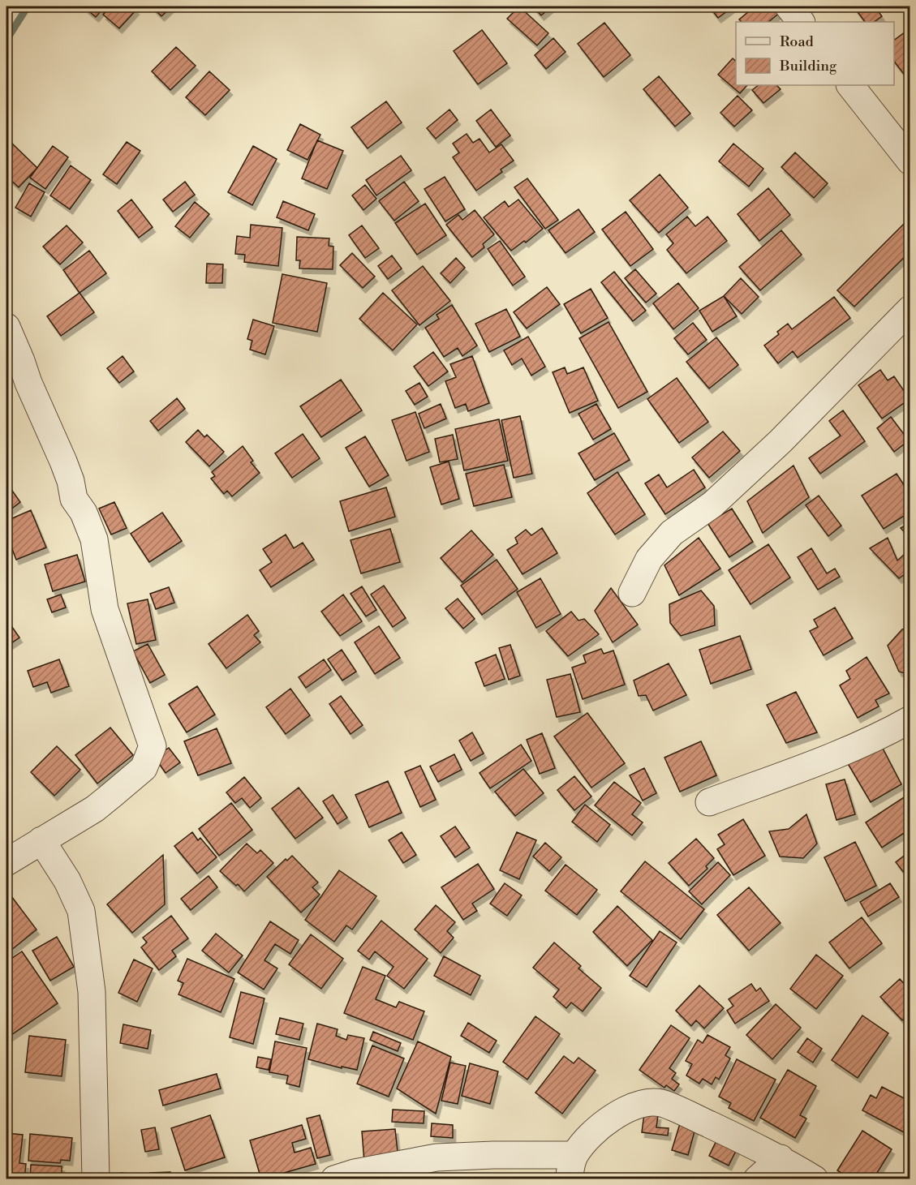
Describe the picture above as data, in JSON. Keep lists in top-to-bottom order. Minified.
{"legend":["Road","Building"]}
